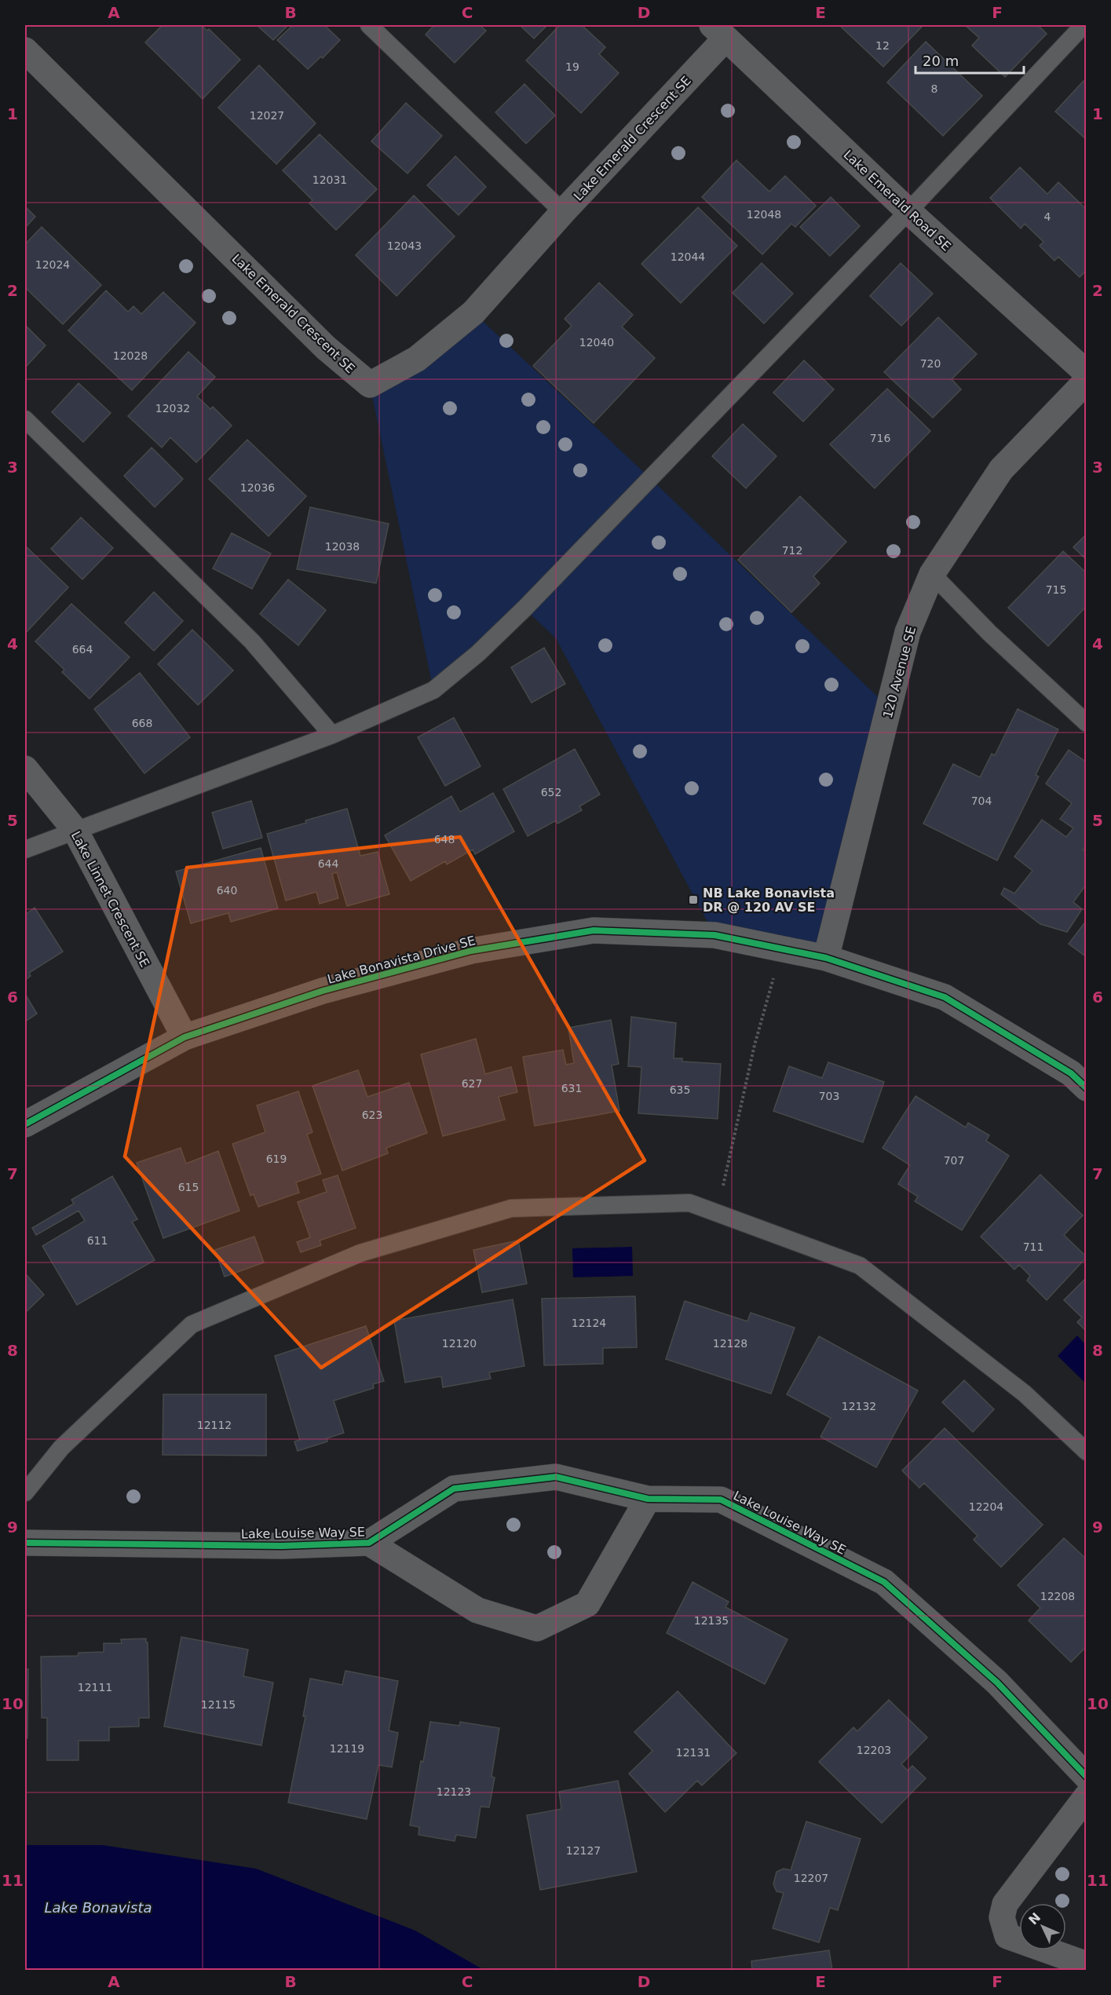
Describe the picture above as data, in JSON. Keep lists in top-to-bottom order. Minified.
{"streets":{"street":["Lake Emerald Crescent SE","Lake Emerald Road SE","120 Avenue SE","Lake Linnet Crescent SE","Lake Bonavista Drive SE","Lake Louise Way SE"]},"crossings":[["Lake Emerald Crescent SE","Lake Emerald Road SE"],["120 Avenue SE","Lake Bonavista Drive SE"],["Lake Linnet Crescent SE","Lake Bonavista Drive SE"]],"water":["Lake Bonavista"],"places":{"transit":["NB Lake Bonavista DR @ 120 AV SE"]},"house_numbers":["12","19","8","12027","12031","12048","4","12043","12044","12024","12040","12028","720","12032","716","12036","12038","712","715","664","668","652","704","648","644","640","627","631","635","703","623","619","707","615","611","711","12124","12120","12128","12132","12112","12204","12208","12135","12111","12115","12119","12203","12131","12123","12127","12207"],"scale_bar":"20 m","north":"top left","grid":{"columns":["A","B","C","D","E","F"],"rows":["1","2","3","4","5","6","7","8","9","10","11"]}}
